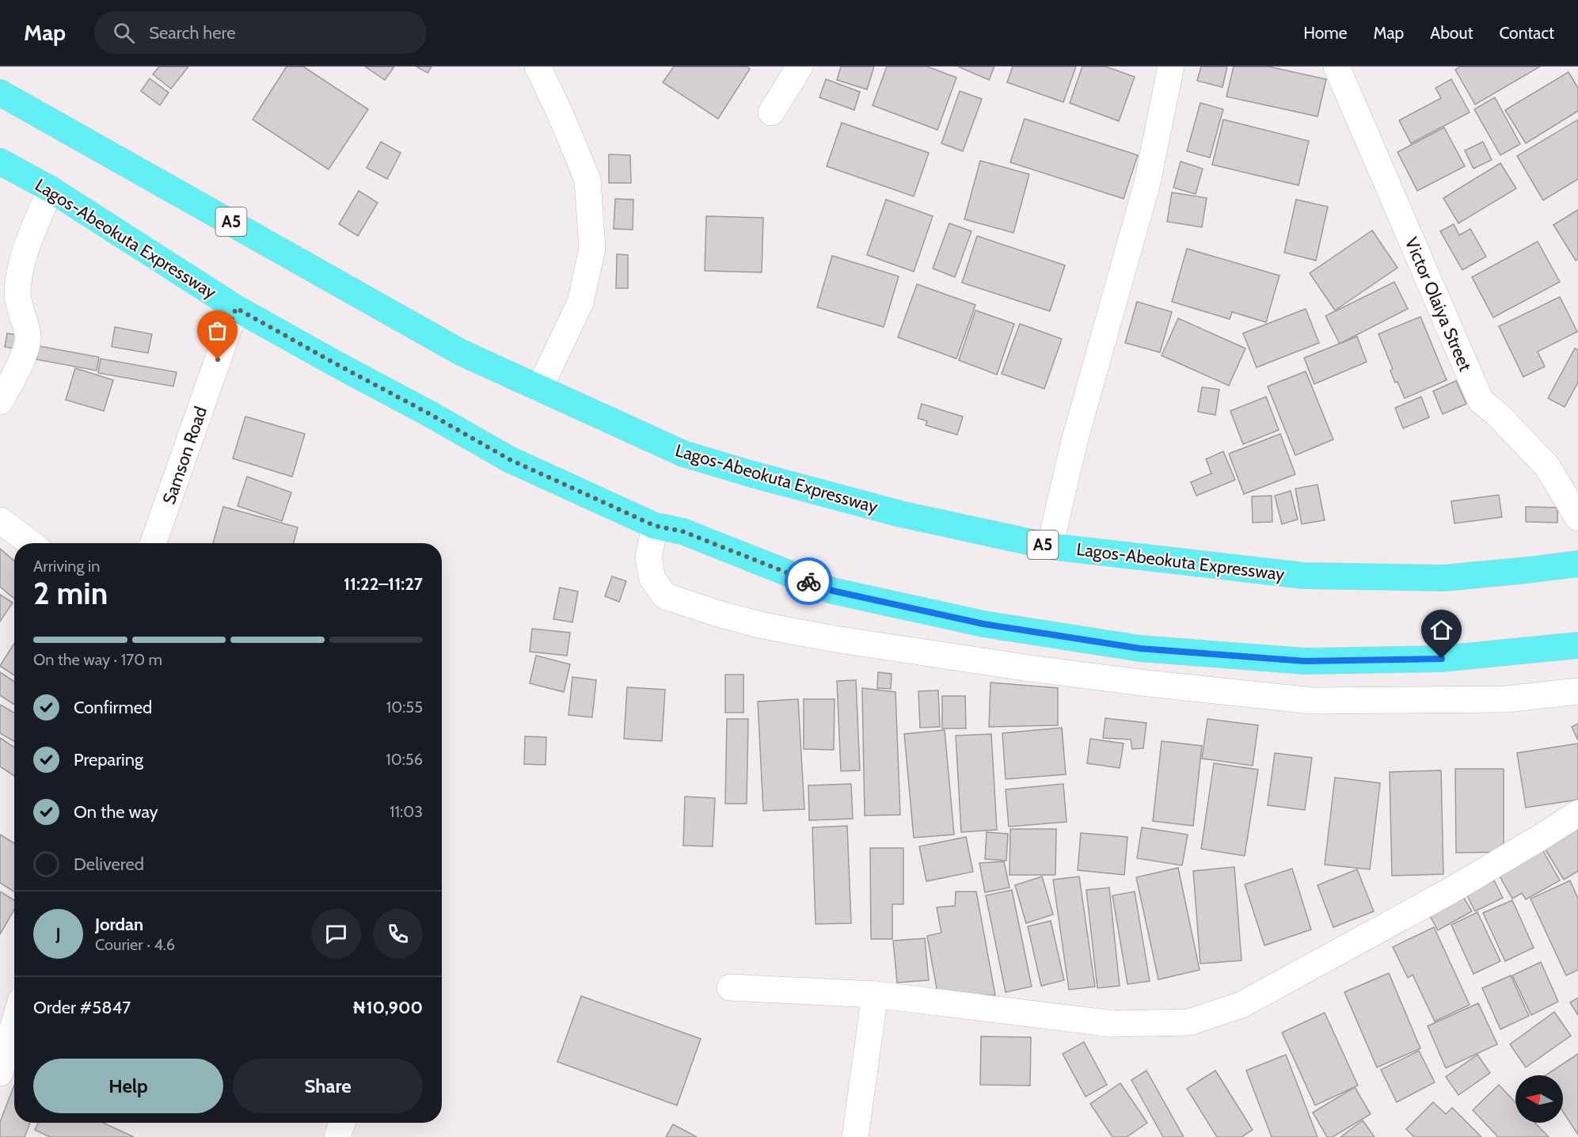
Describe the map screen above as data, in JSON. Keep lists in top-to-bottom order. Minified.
{"streets":{"highway":["A5","Lagos-Abeokuta Expressway"],"street":["Victor Olaiya Street","Samson Road"]},"crossings":[["Lagos-Abeokuta Expressway","Samson Road"]],"north":"left","page":{"header":"Map","search":"Search here","nav":["Home","Map","About","Contact"],"heading":["2 min","Arriving in","11:22–11:27"],"panel":["Jordan","Courier · 4.6","Order #5847","₦10,900"],"bar":"On the way · 170 m","list":[["Confirmed","10:55"],["Preparing","10:56"],["On the way","11:03"],"Delivered"],"round":"J","buttons":["Help","Share"]}}
